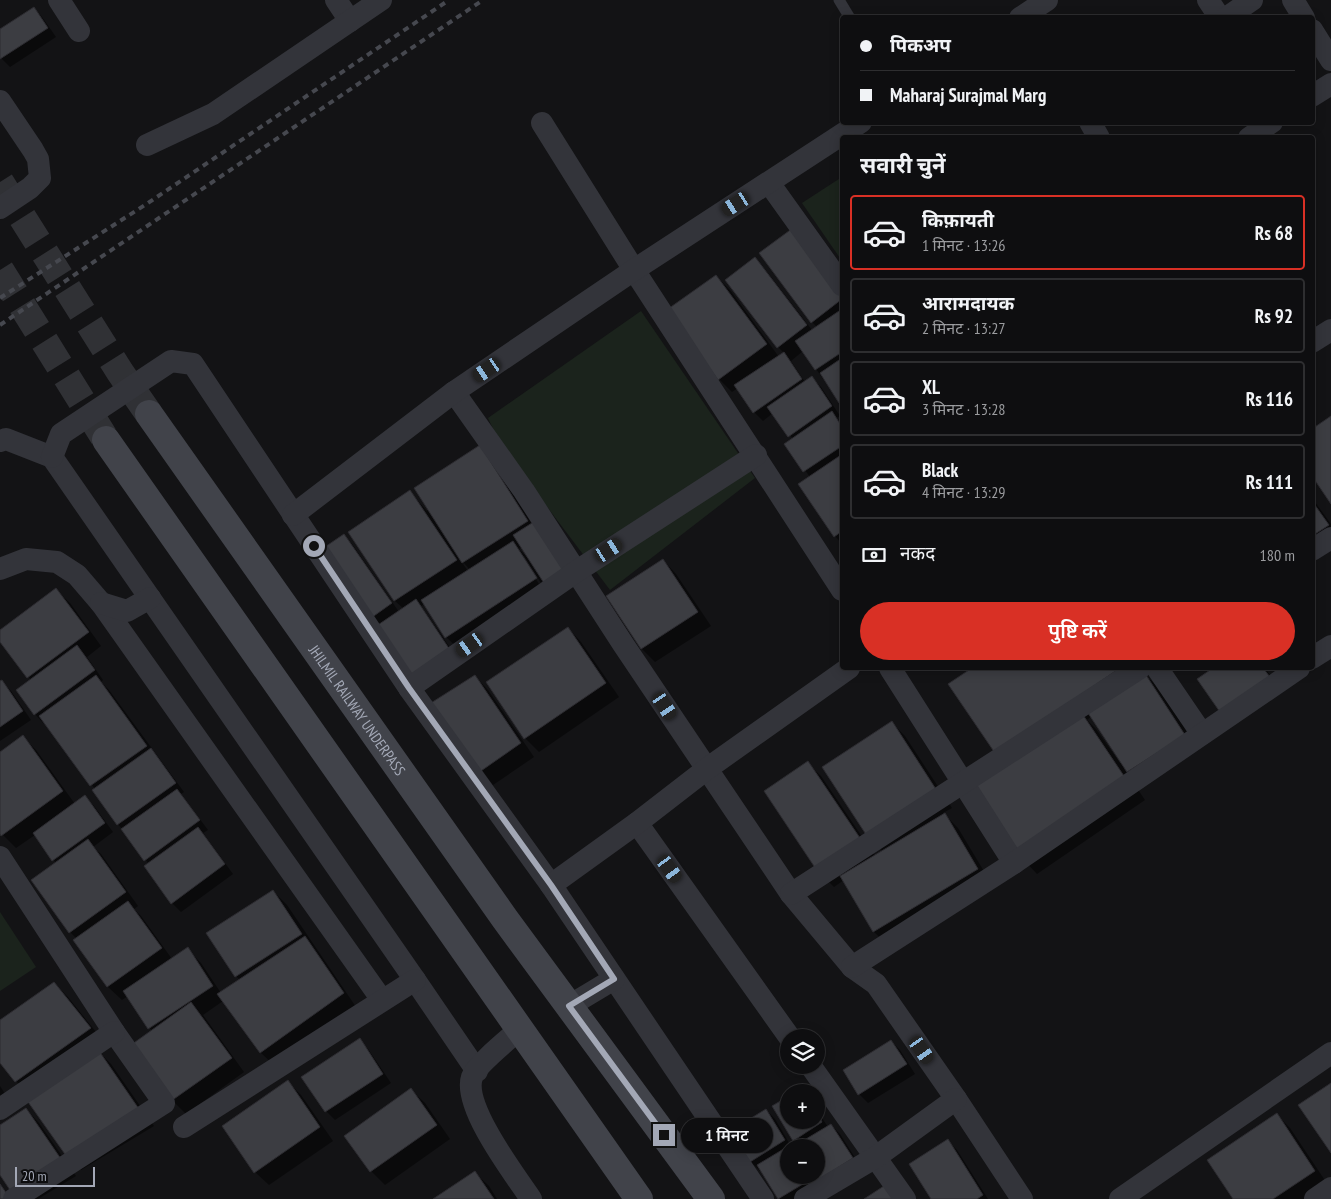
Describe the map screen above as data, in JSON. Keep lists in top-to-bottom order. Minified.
{"streets":{"main road":["JHILMIL RAILWAY UNDERPASS"]},"scale_bar":"20 m","page":{"banner":["पिकअप","Maharaj Surajmal Marg"],"heading":"सवारी चुनें","list":[{"name":"किफ़ायती","note":"1 मिनट · 13:26","value":"Rs 68"},{"name":"आरामदायक","note":"2 मिनट · 13:27","value":"Rs 92"},{"name":"XL","note":"3 मिनट · 13:28","value":"Rs 116"},{"name":"Black","note":"4 मिनट · 13:29","value":"Rs 111"}],"pay":["नकद","180 m"],"buttons":"पुष्टि करें","map_buttons":["+","−"],"bubble":"1 मिनट","scale":"20 m"}}
